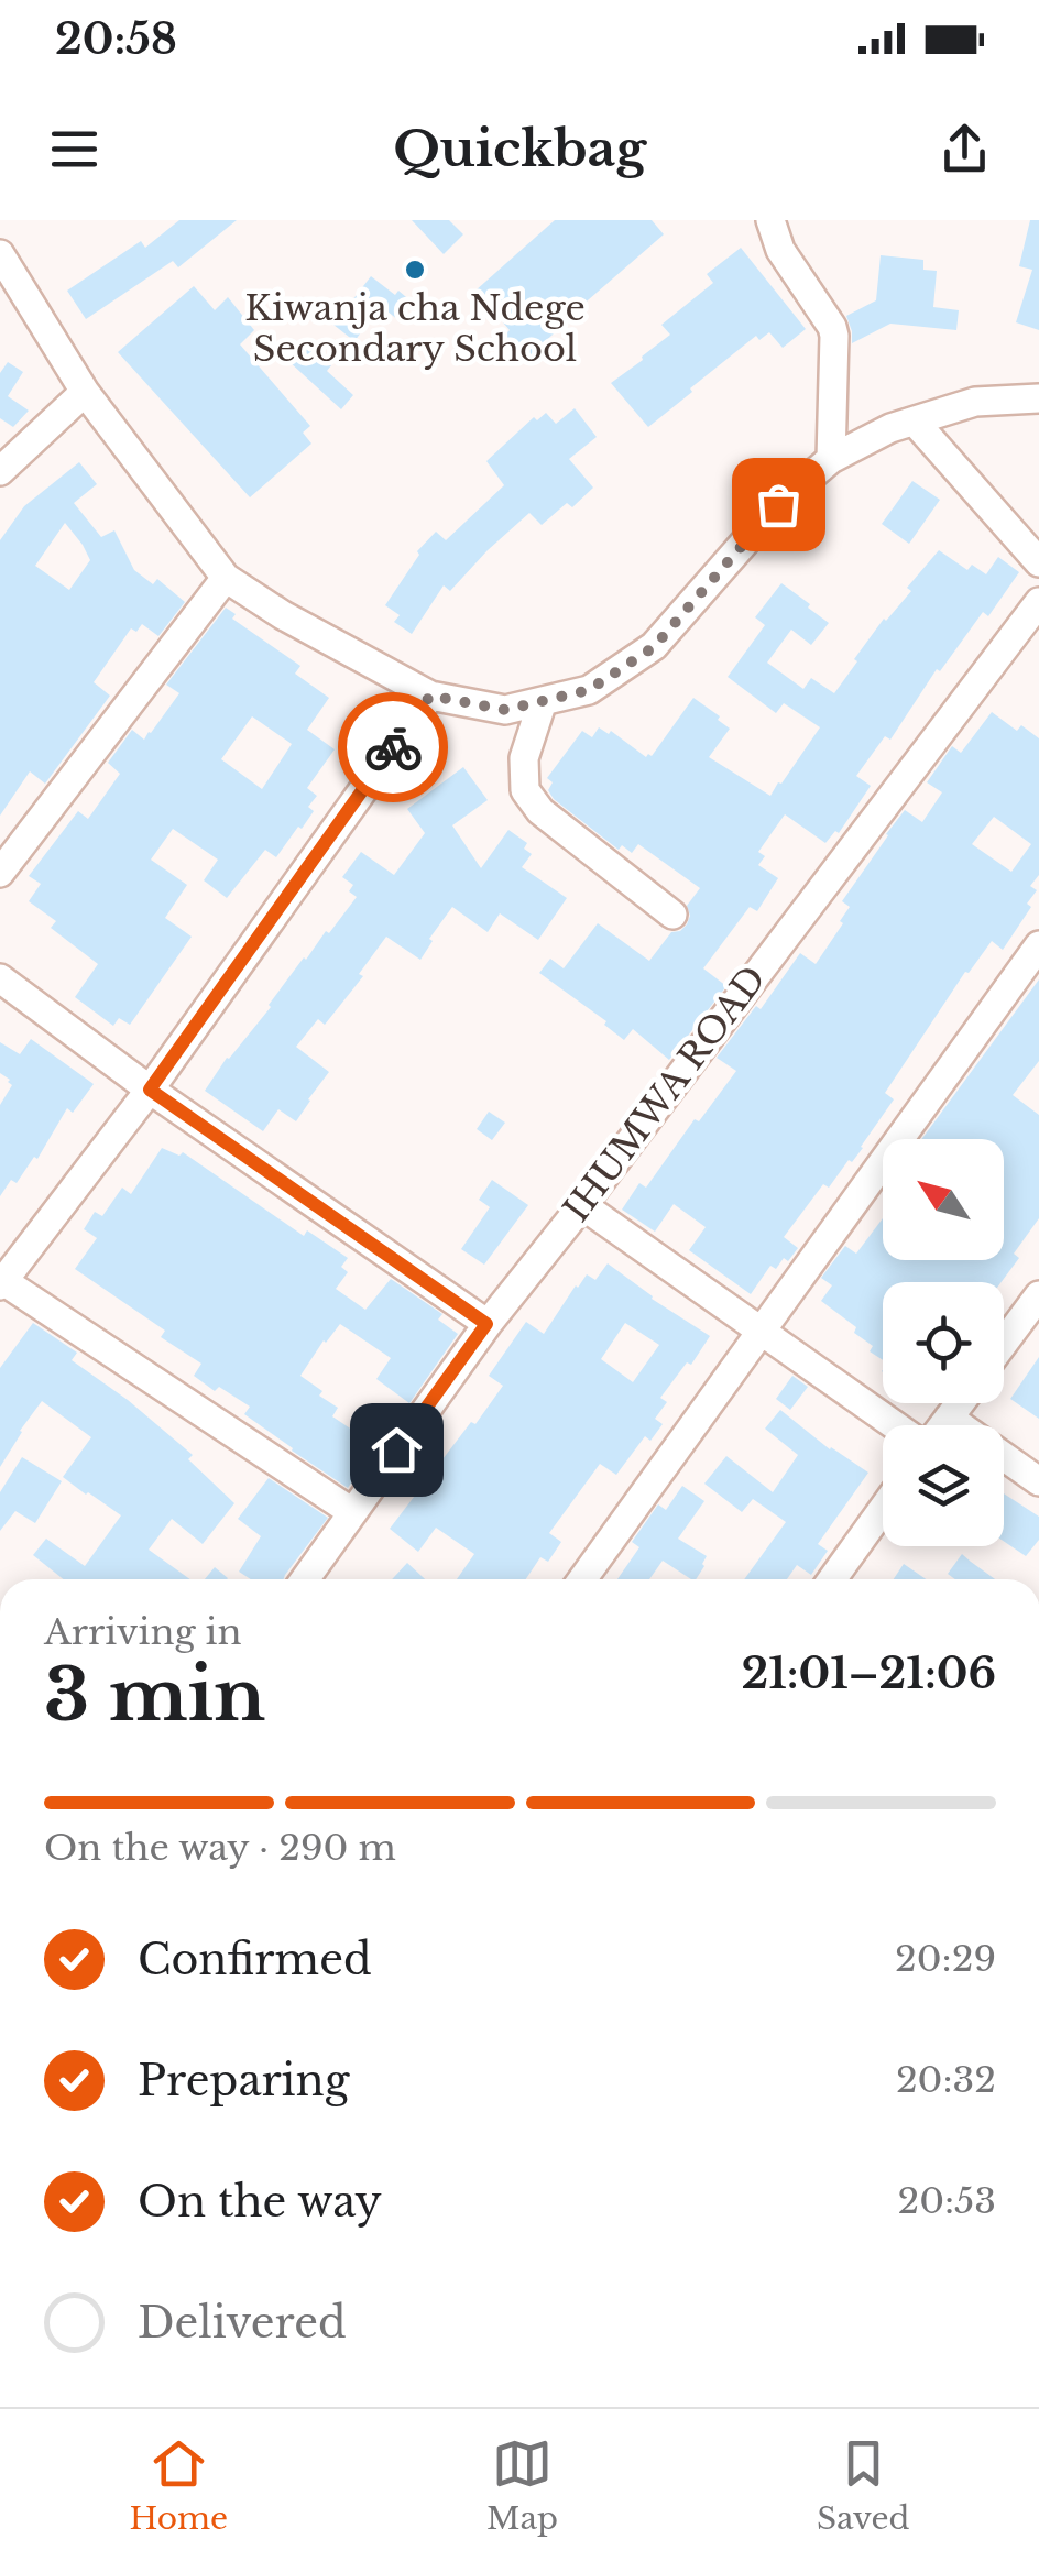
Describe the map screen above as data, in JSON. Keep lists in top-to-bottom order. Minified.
{"streets":{"street":["IHUMWA ROAD"]},"places":["Kiwanja cha Ndege Secondary School"],"north":"top left","page":{"status":"20:58","header":"Quickbag","heading":["3 min","Arriving in","21:01–21:06"],"bar":"On the way · 290 m","list":[["Confirmed","20:29"],["Preparing","20:32"],["On the way","20:53"],"Delivered"],"tabs":["Home","Map","Saved"]}}
